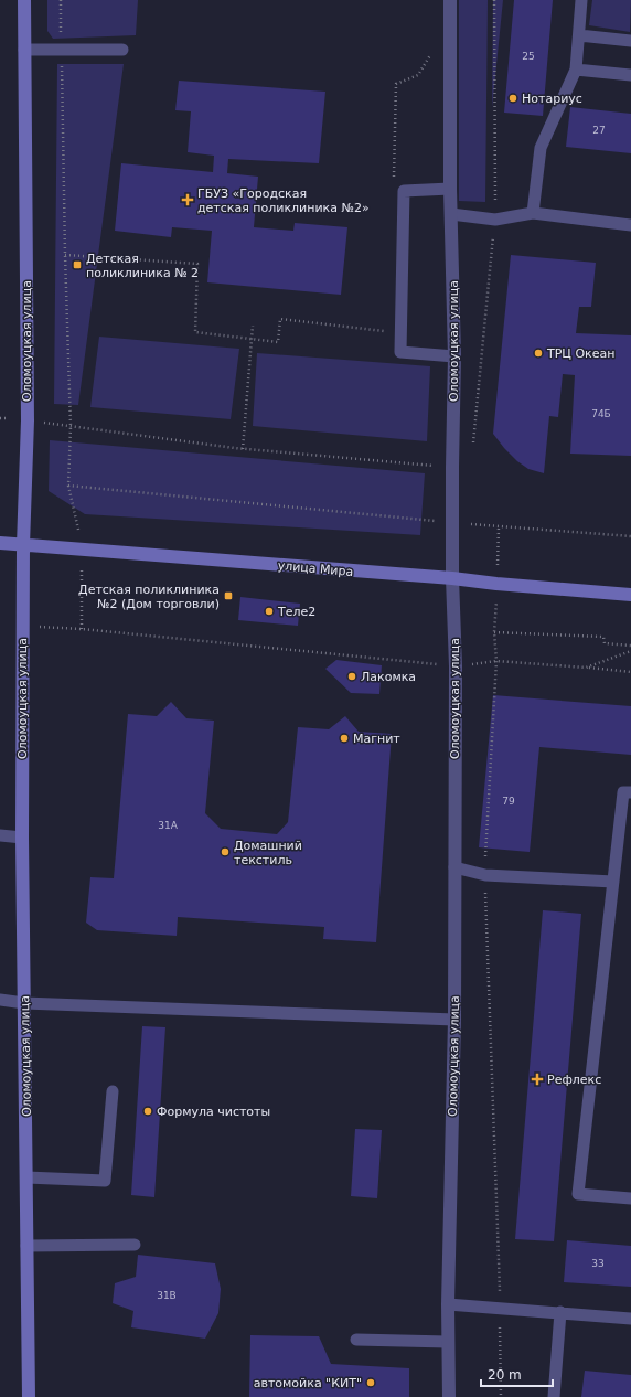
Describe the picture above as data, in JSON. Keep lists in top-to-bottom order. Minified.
{"streets":{"street":["Оломоуцкая улица","улица Мира"]},"crossings":[["Оломоуцкая улица","улица Мира"]],"places":{"other":["Нотариус","ТРЦ Океан","Теле2","Лакомка","Магнит","Домашний текстиль","Формула чистоты","автомойка \"КИТ\""],"health":["ГБУЗ «Городская детская поликлиника №2»","Рефлекс"],"transit":["Детская поликлиника № 2","Детская поликлиника №2 (Дом торговли)"]},"house_numbers":["25","27","74Б","79","31А","33","31В"],"scale_bar":"20 m"}
